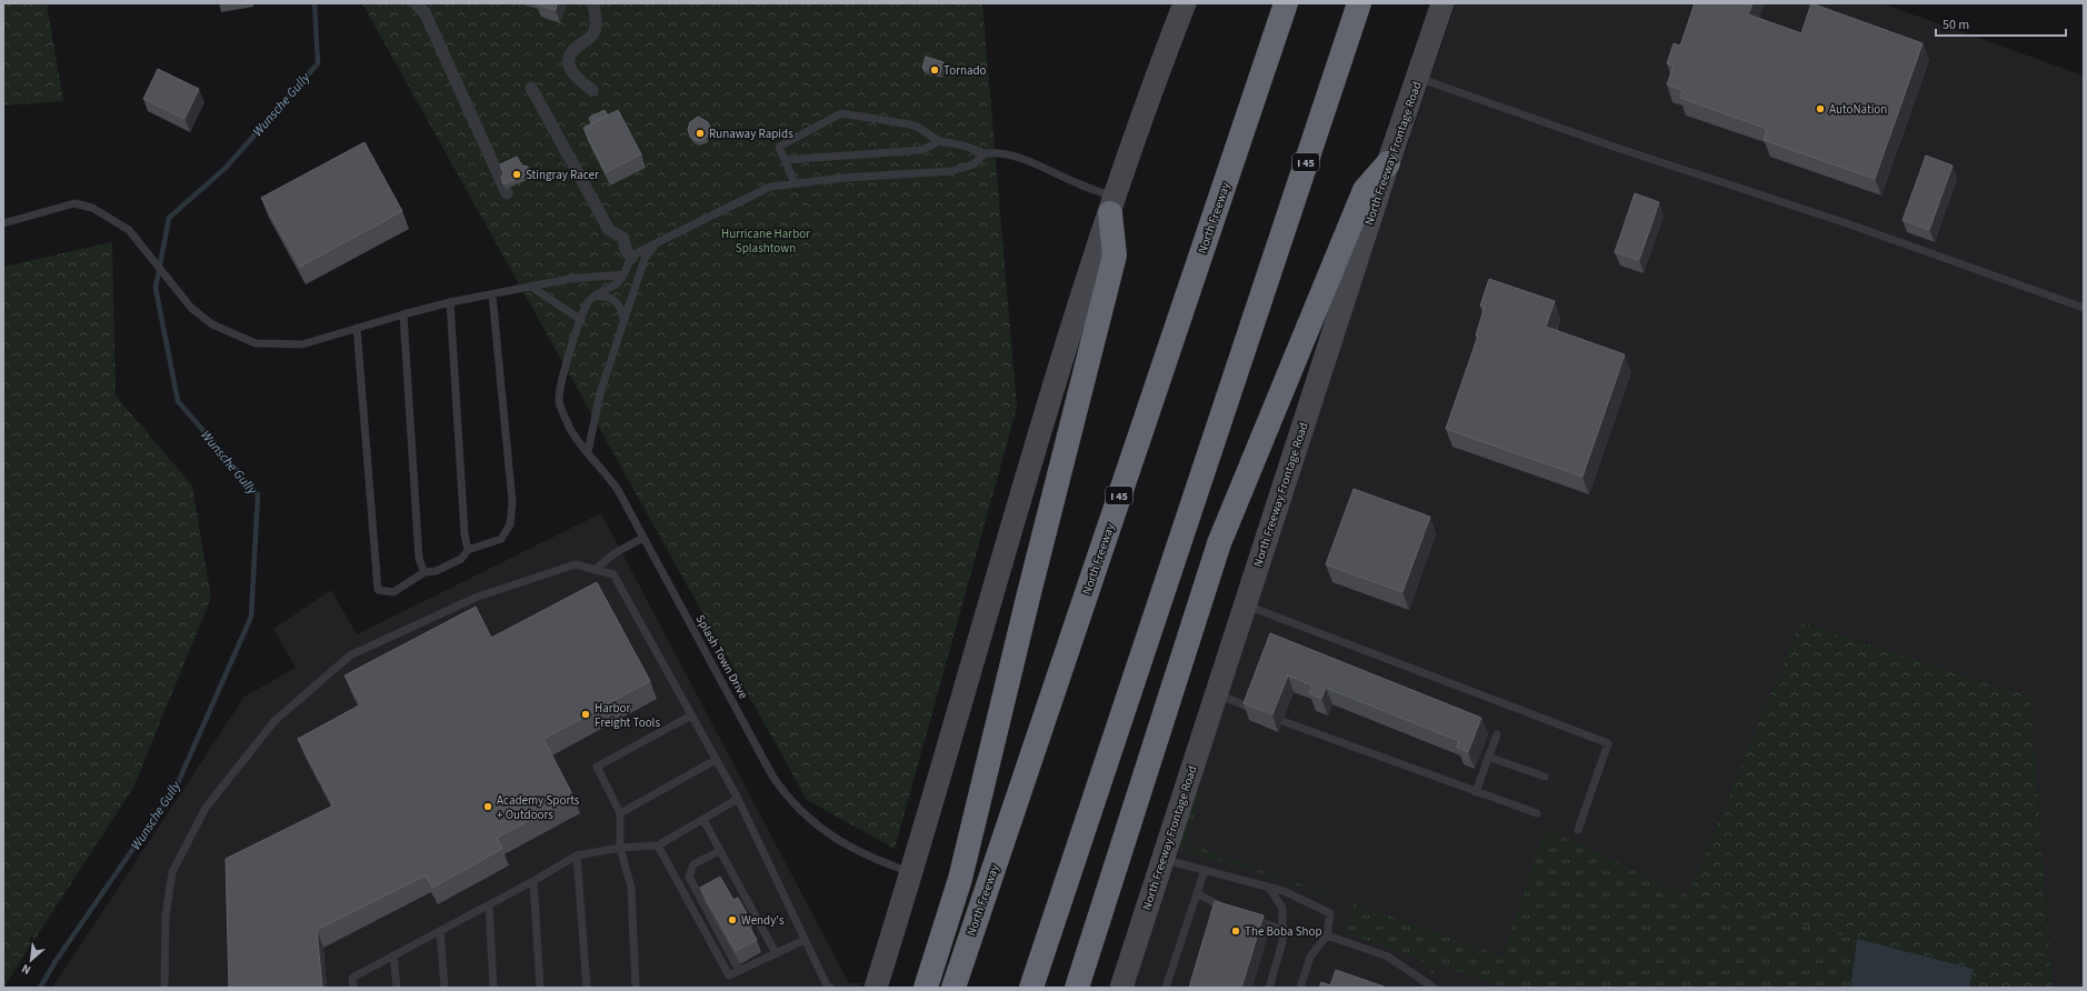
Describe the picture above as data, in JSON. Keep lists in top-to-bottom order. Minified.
{"streets":{"highway":["I 45","North Freeway"],"main road":["North Freeway Frontage Road"],"lane":["Splash Town Drive"]},"water":["Wunsche Gully"],"parks":["Hurricane Harbor Splashtown"],"places":["Tornado","AutoNation","Runaway Rapids","Stingray Racer","Harbor Freight Tools","Academy Sports + Outdoors","Wendy's","The Boba Shop"],"scale_bar":"50 m","north":"bottom left"}
